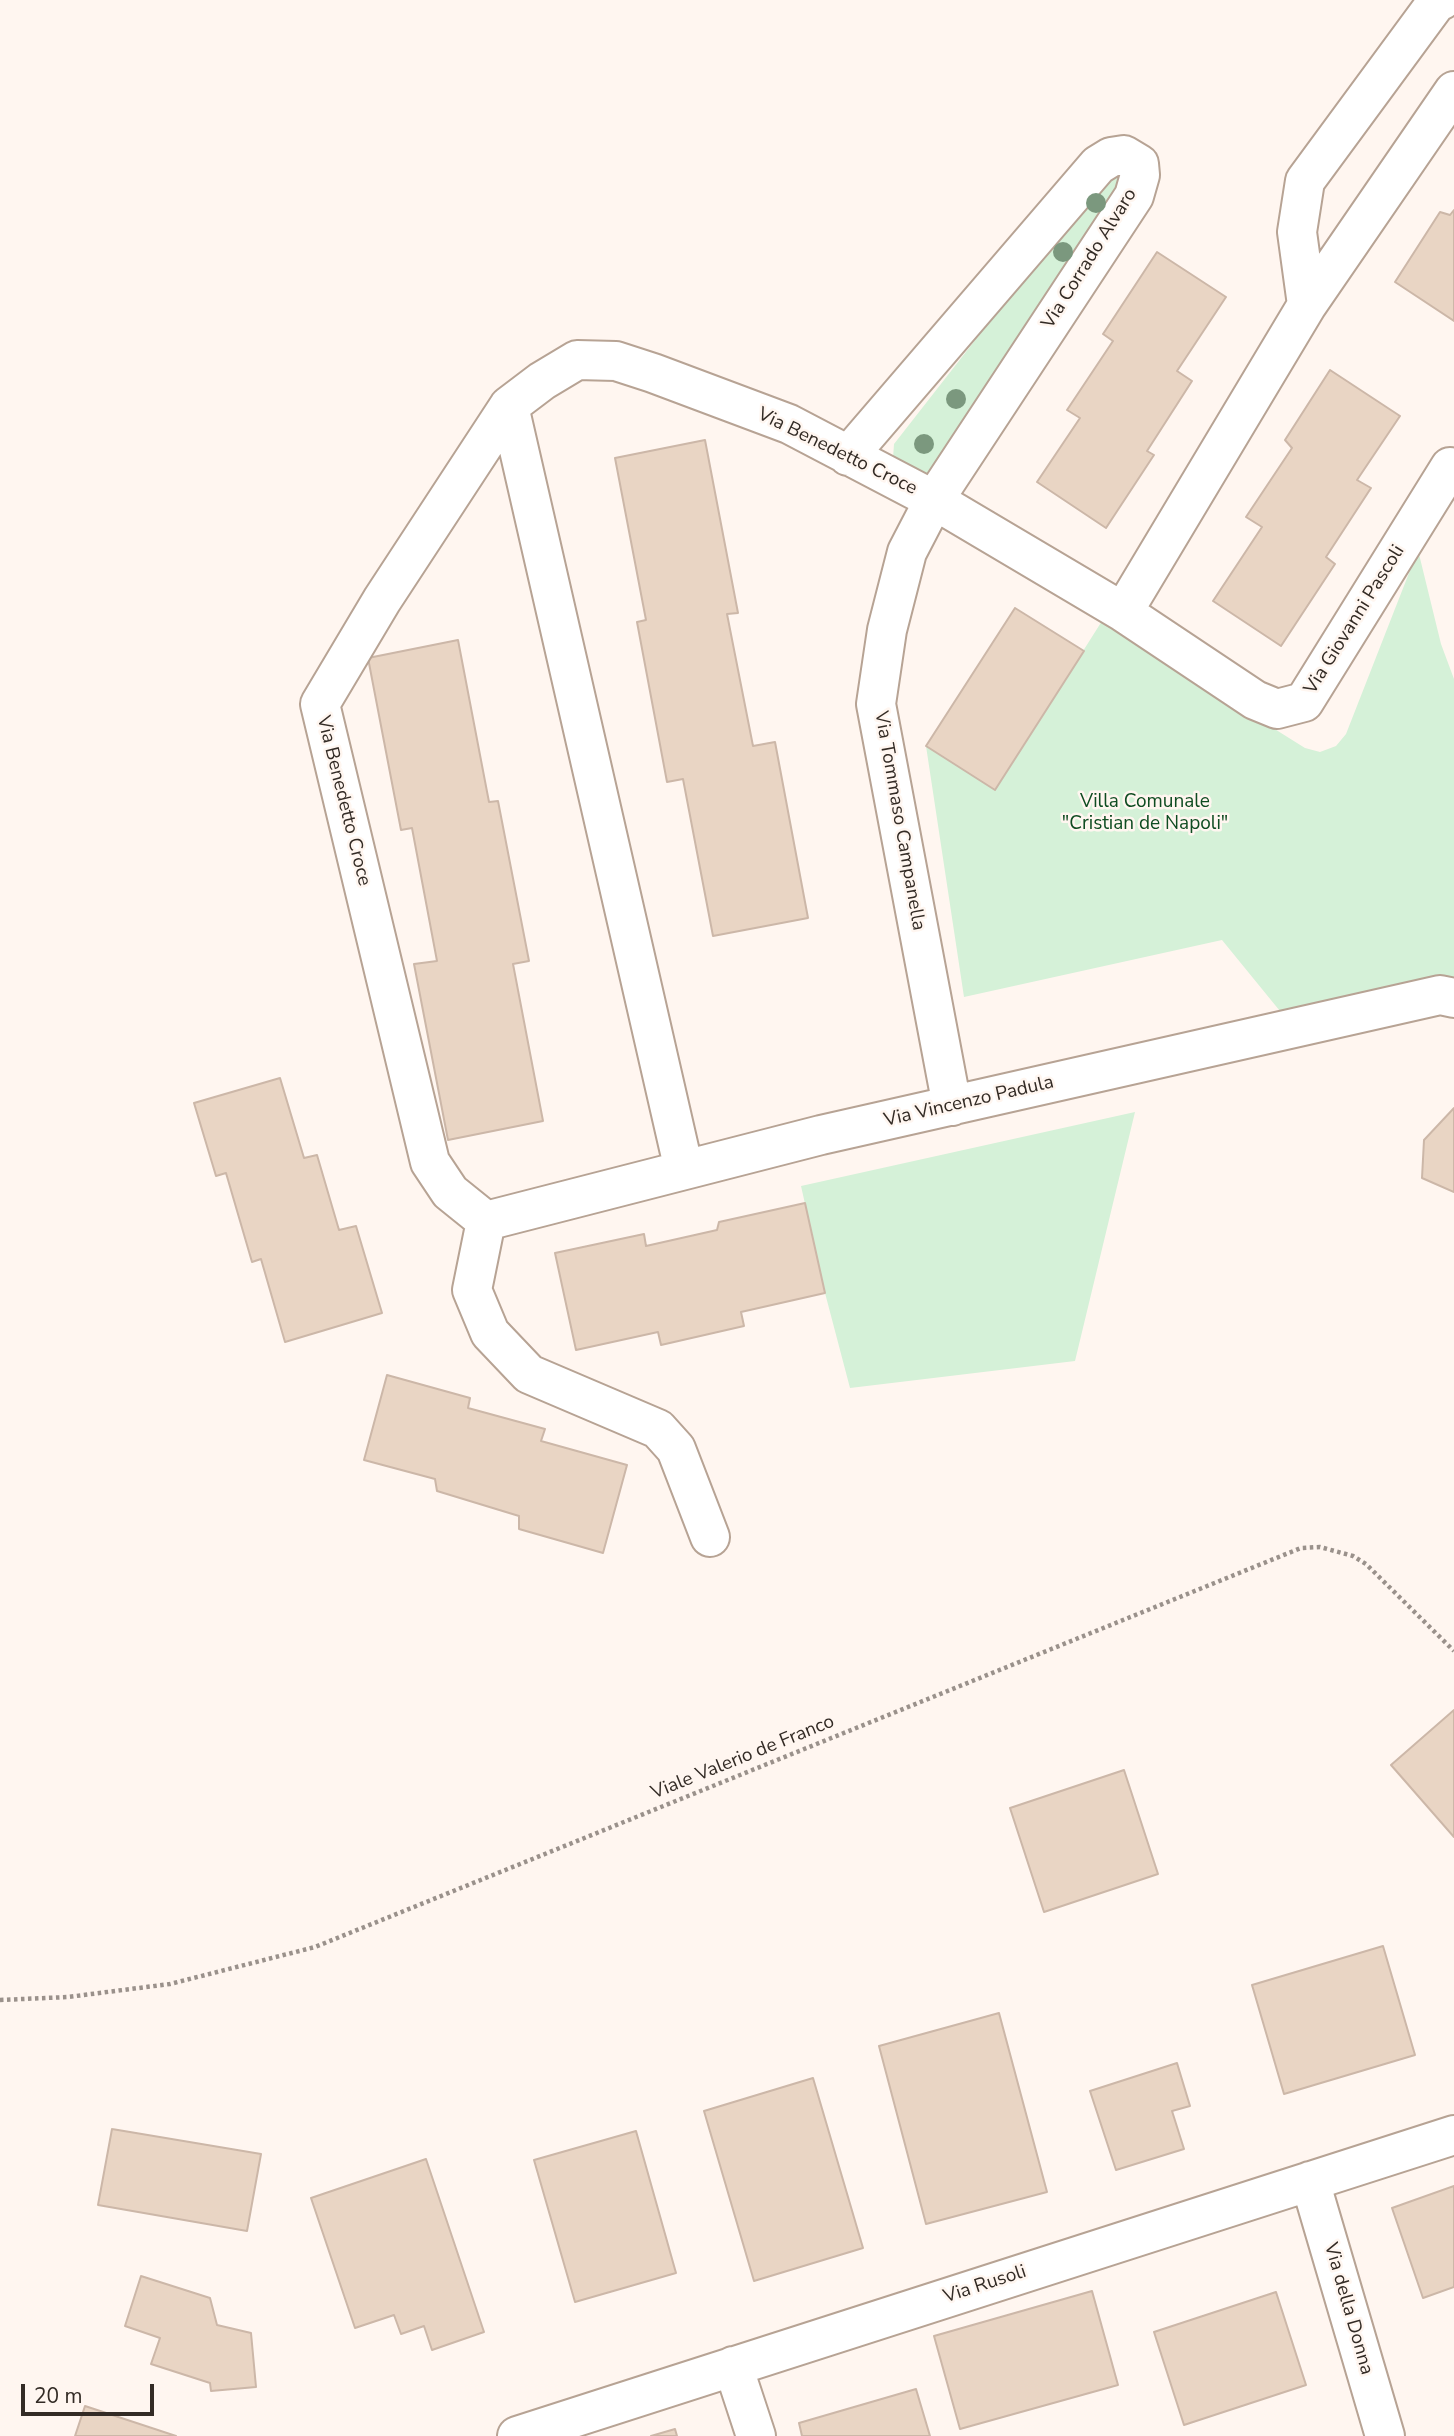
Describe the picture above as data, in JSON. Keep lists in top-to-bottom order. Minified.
{"streets":{"street":["Via Corrado Alvaro","Via Benedetto Croce","Via Giovanni Pascoli","Via Tommaso Campanella","Via Vincenzo Padula","Via Rusoli","Via della Donna"],"path":["Viale Valerio de Franco"]},"crossings":[["Via Corrado Alvaro","Via Benedetto Croce"],["Via Corrado Alvaro","Via Tommaso Campanella"],["Via Benedetto Croce","Via Giovanni Pascoli"],["Via Benedetto Croce","Via Tommaso Campanella"],["Via Benedetto Croce","Via Vincenzo Padula"],["Via Tommaso Campanella","Via Vincenzo Padula"],["Via Rusoli","Via della Donna"]],"parks":["Villa Comunale \"Cristian de Napoli\""],"scale_bar":"20 m"}
